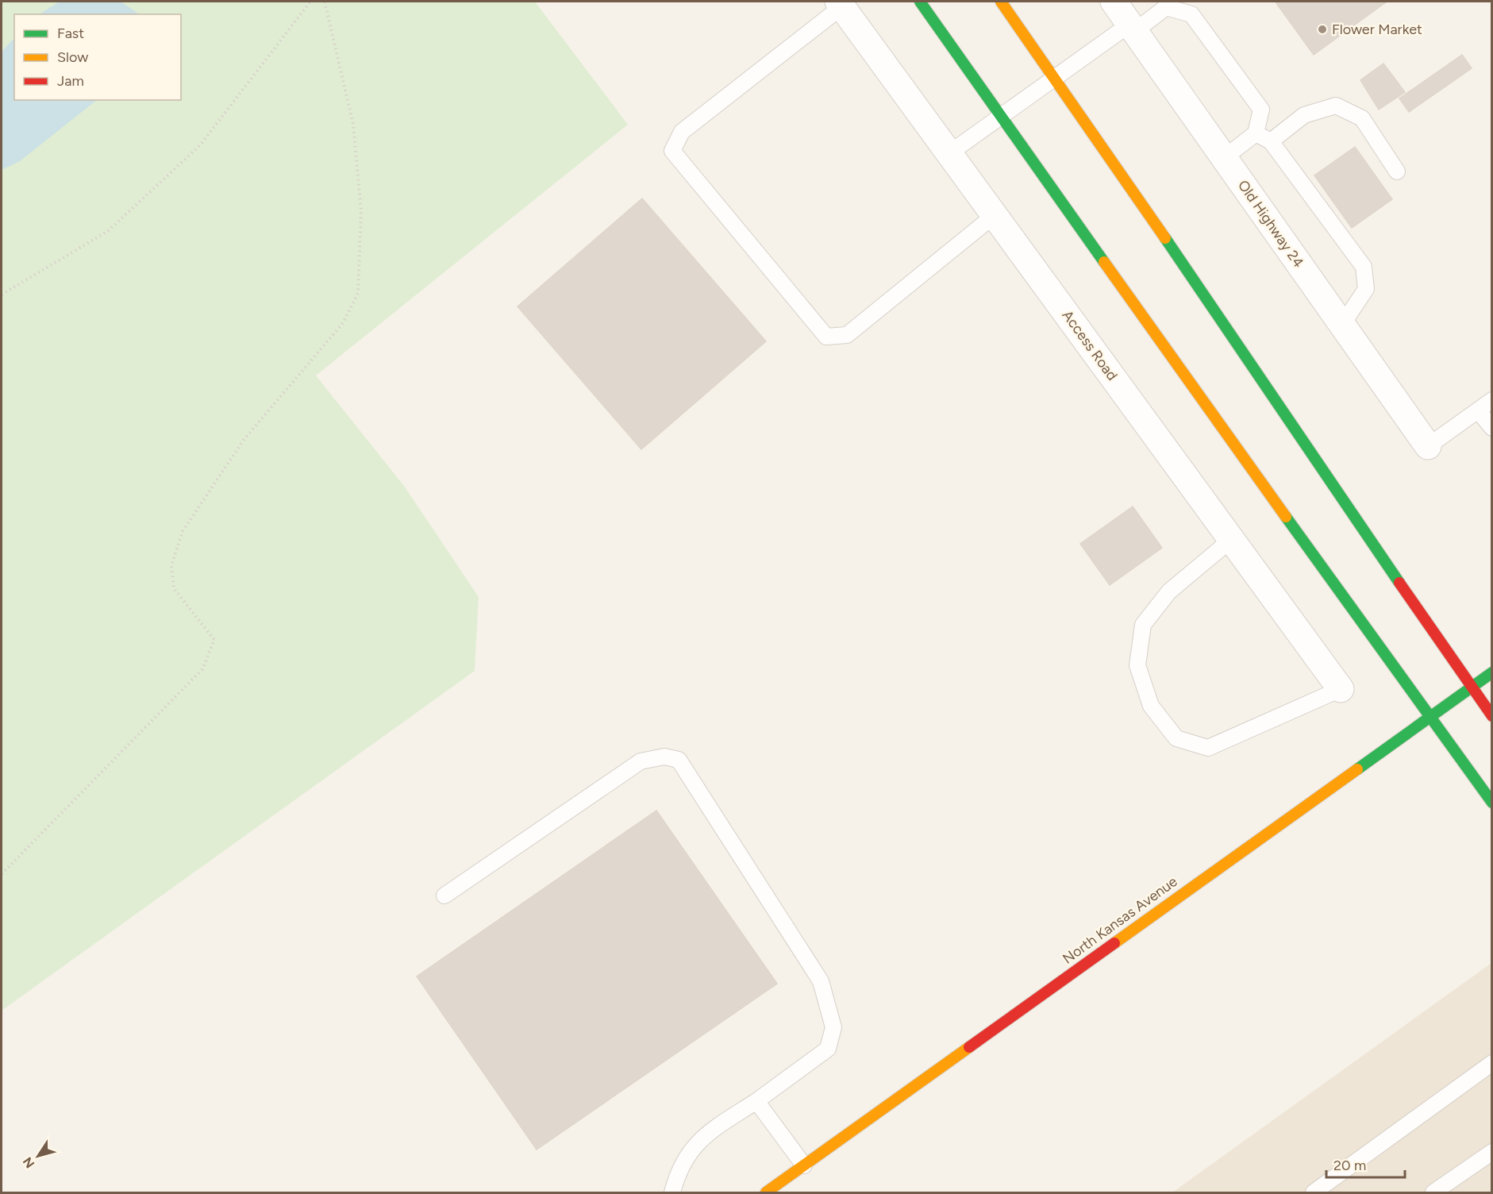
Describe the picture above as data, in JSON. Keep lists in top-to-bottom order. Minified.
{"streets":{"main road":["North Kansas Avenue"],"street":["Old Highway 24","Access Road"]},"places":["Flower Market"],"legend":["Fast","Slow","Jam"],"scale_bar":"20 m","north":"bottom left"}
